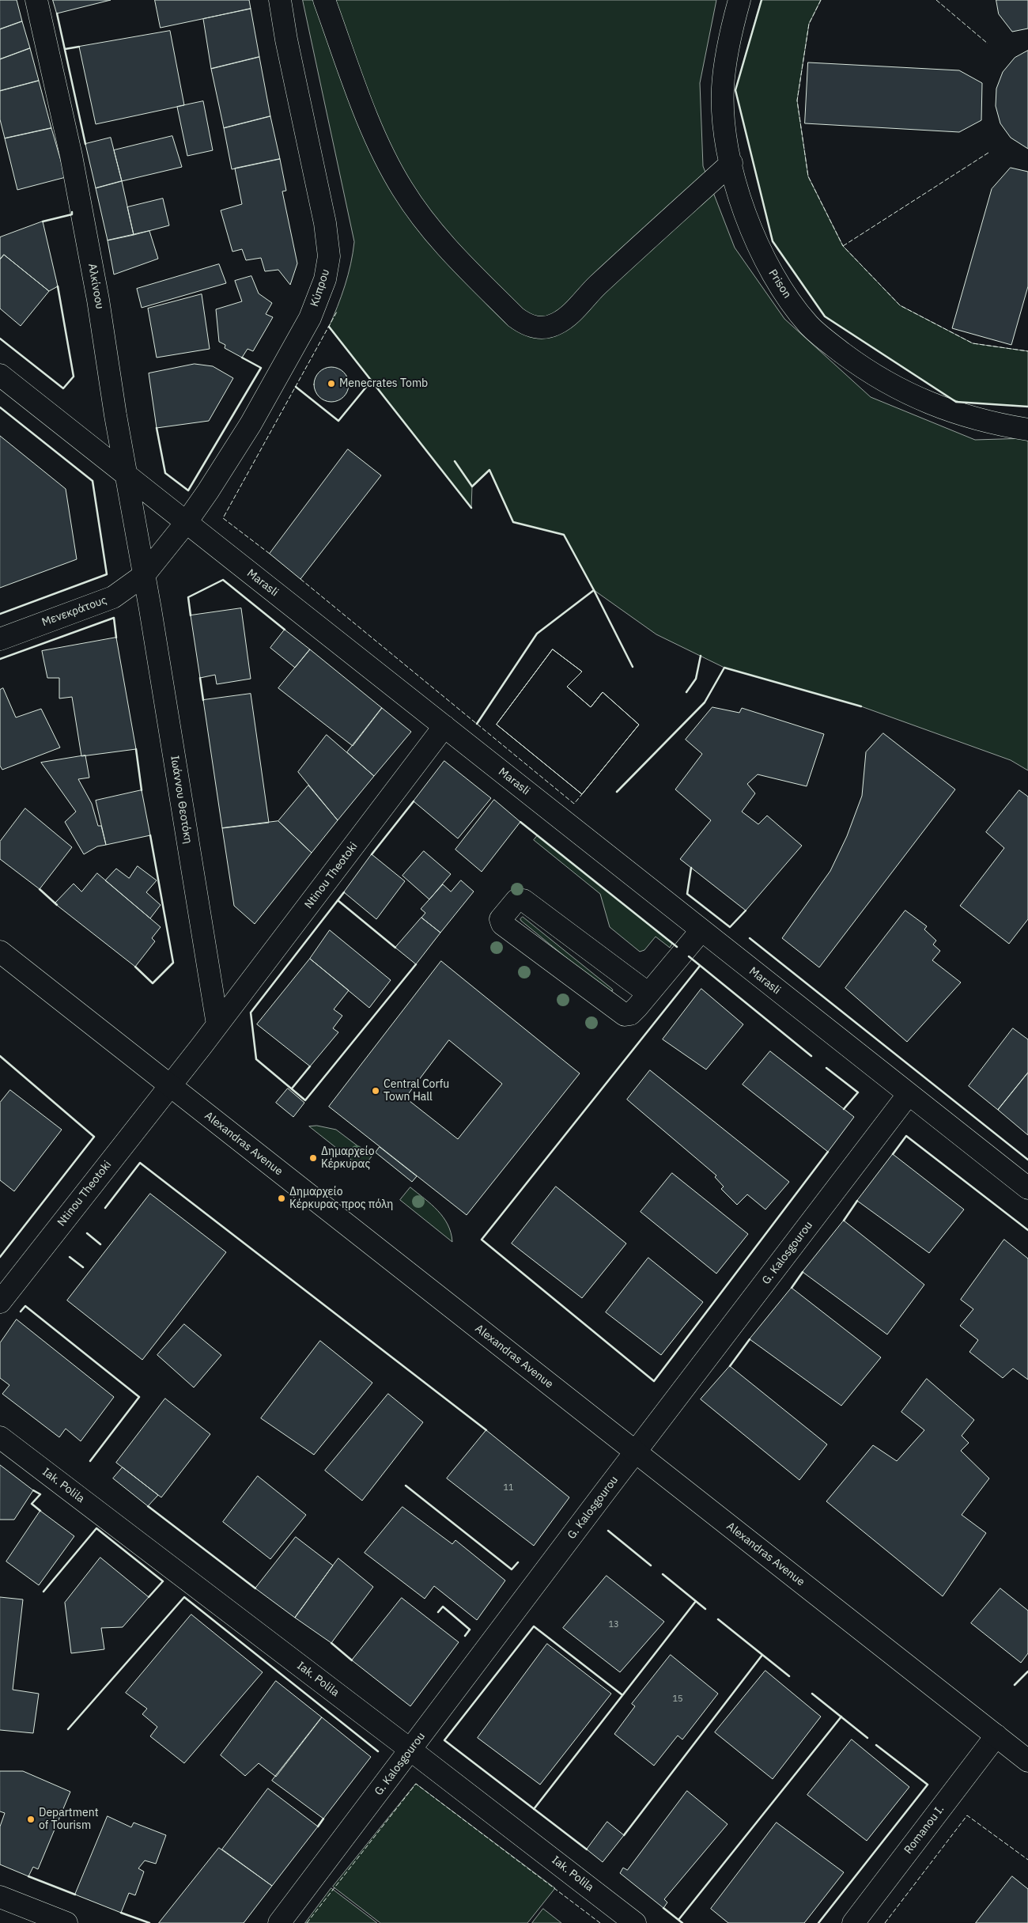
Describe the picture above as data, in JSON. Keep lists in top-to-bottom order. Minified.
{"streets":{"street":["Prison","Αλκίνοου","Κύπρου","Marasli","Μενεκράτους","Ιωάννου Θεοτόκη","Ntinou Theotoki","Alexandras Avenue","G. Kalosgourou","Iak. Polila","Romanou I."]},"crossings":[["Αλκίνοου","Κύπρου"],["Αλκίνοου","Marasli"],["Αλκίνοου","Μενεκράτους"],["Αλκίνοου","Ιωάννου Θεοτόκη"],["Κύπρου","Marasli"],["Κύπρου","Μενεκράτους"],["Κύπρου","Ιωάννου Θεοτόκη"],["Marasli","Ntinou Theotoki"],["Marasli","G. Kalosgourou"],["Μενεκράτους","Ιωάννου Θεοτόκη"],["Ιωάννου Θεοτόκη","Ntinou Theotoki"],["Ntinou Theotoki","Alexandras Avenue"],["Alexandras Avenue","G. Kalosgourou"],["Alexandras Avenue","Romanou I."],["G. Kalosgourou","Iak. Polila"]],"places":["Menecrates Tomb","Central Corfu Town Hall","Δημαρχείο Κέρκυρας","Δημαρχείο Κέρκυρας προς πόλη","Department of Tourism"],"house_numbers":["11","13","15"]}
